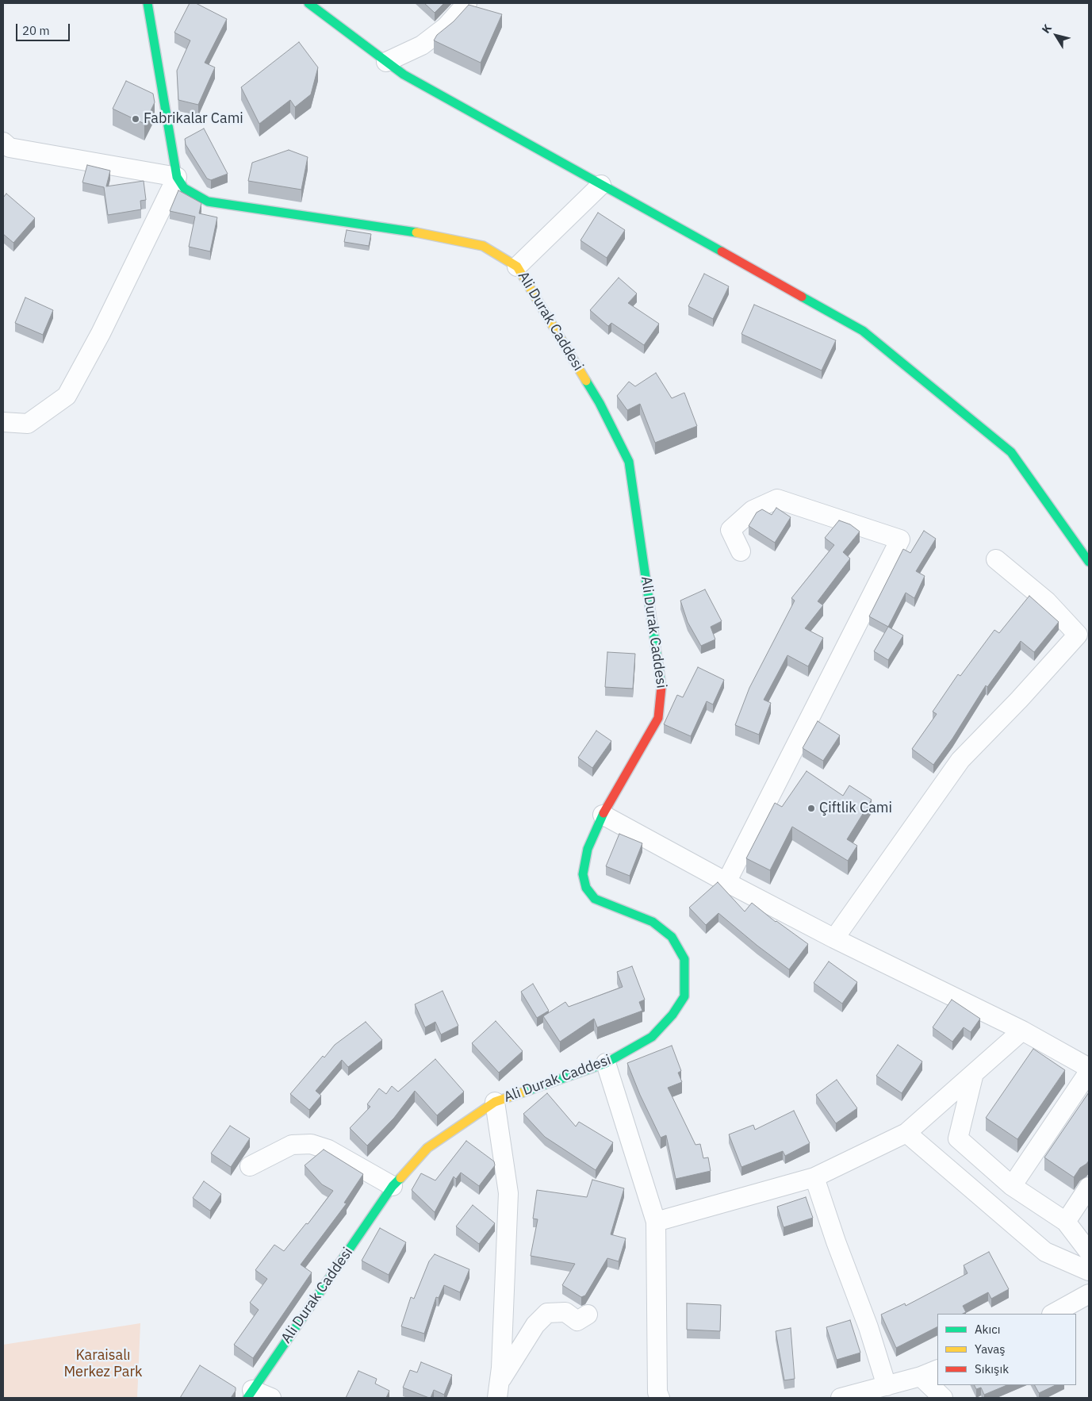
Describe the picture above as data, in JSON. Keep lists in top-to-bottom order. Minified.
{"streets":{"main road":["Ali Durak Caddesi"]},"parks":["Karaisalı Merkez Park"],"places":["Fabrikalar Cami","Çiftlik Cami"],"legend":["Akıcı","Yavaş","Sıkışık"],"scale_bar":"20 m","north":"top left"}
